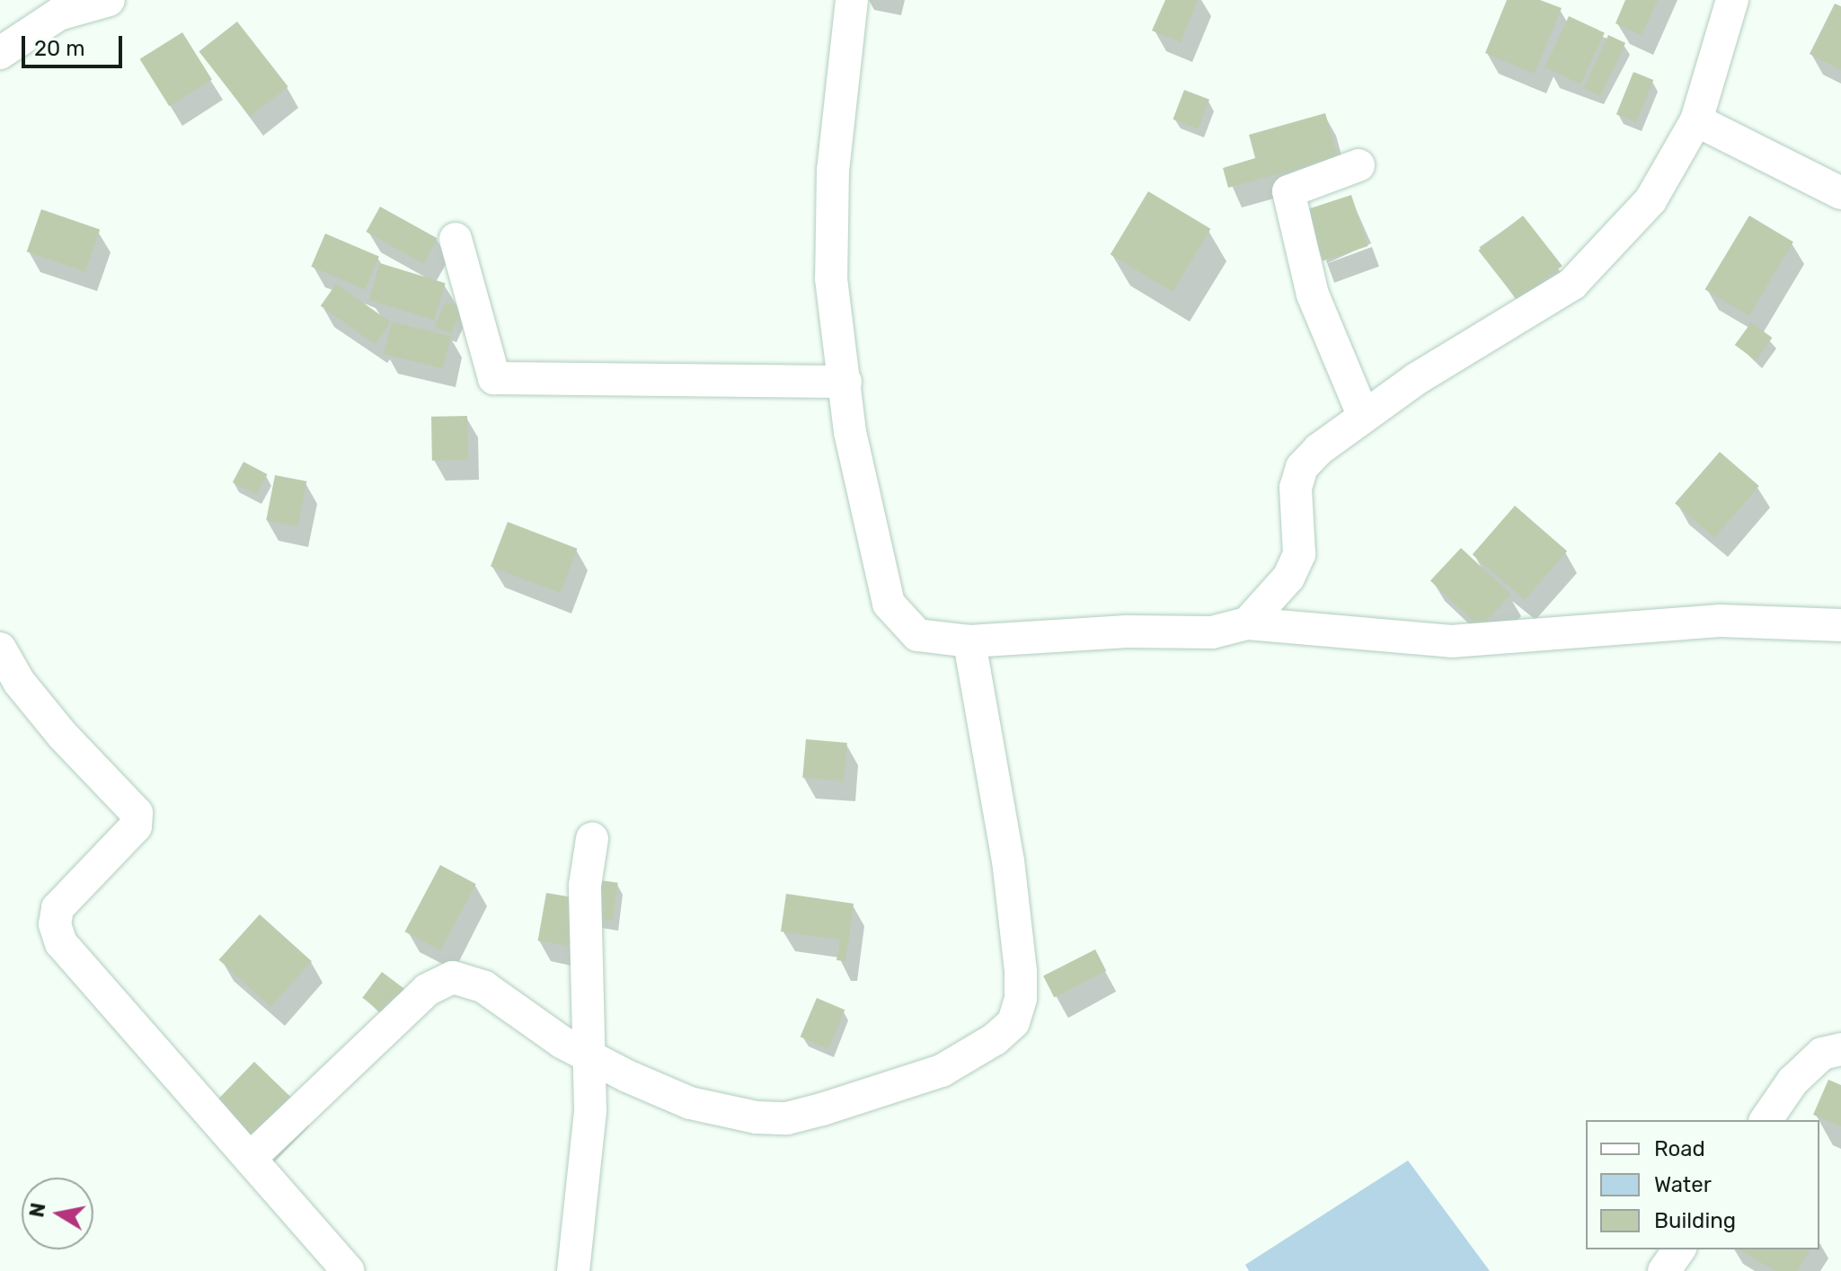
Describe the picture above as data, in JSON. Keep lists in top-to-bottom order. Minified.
{"legend":["Road","Water","Building"],"scale_bar":"20 m","north":"left"}
